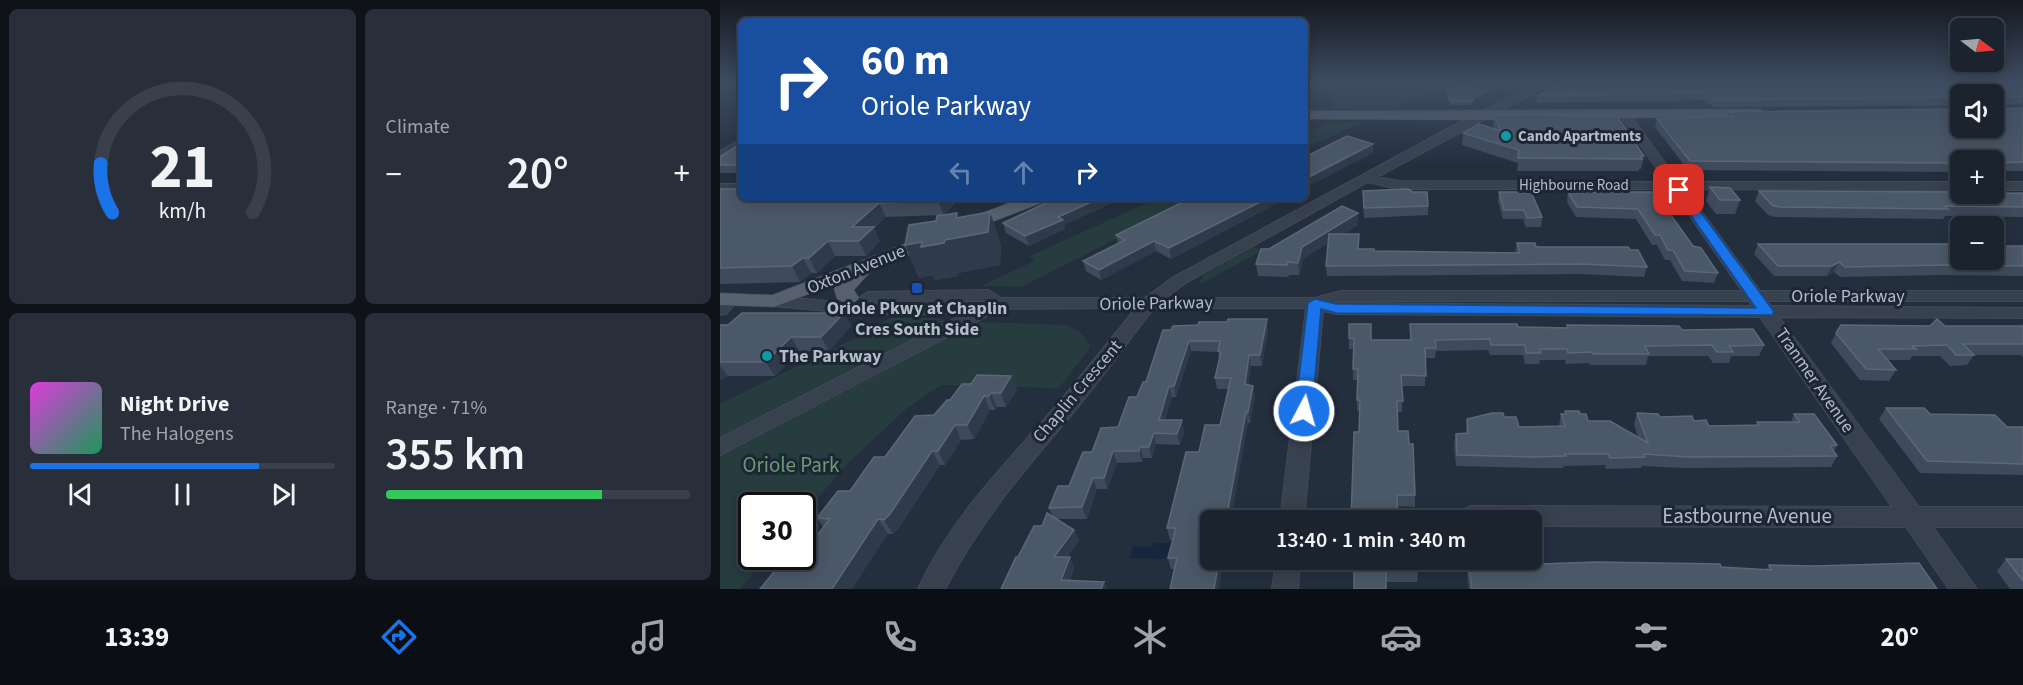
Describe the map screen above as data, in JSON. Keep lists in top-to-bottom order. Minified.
{"streets":{"main road":["Oxton Avenue","Oriole Parkway"],"street":["Highbourne Road","Tranmer Avenue","Chaplin Crescent","Eastbourne Avenue"]},"crossings":[["Highbourne Road","Tranmer Avenue"],["Highbourne Road","Chaplin Crescent"],["Oxton Avenue","Oriole Parkway"],["Oriole Parkway","Tranmer Avenue"],["Oriole Parkway","Chaplin Crescent"],["Tranmer Avenue","Eastbourne Avenue"]],"parks":["Oriole Park"],"places":{"other":["Cando Apartments","The Parkway"],"transit":["Oriole Pkwy at Chaplin Cres South Side"]},"north":"right","page":{"tile":["Climate",["Range · 71%","355 km"]],"map_buttons":["+","−"],"turn":["60 m","Oriole Parkway"],"heat":["−","20°","+"],"song":["Night Drive","The Halogens"],"limit":"30","trip":"13:40 · 1 min · 340 m","tabs":["13:39","20°"],"gauge":["21","km/h"]}}
